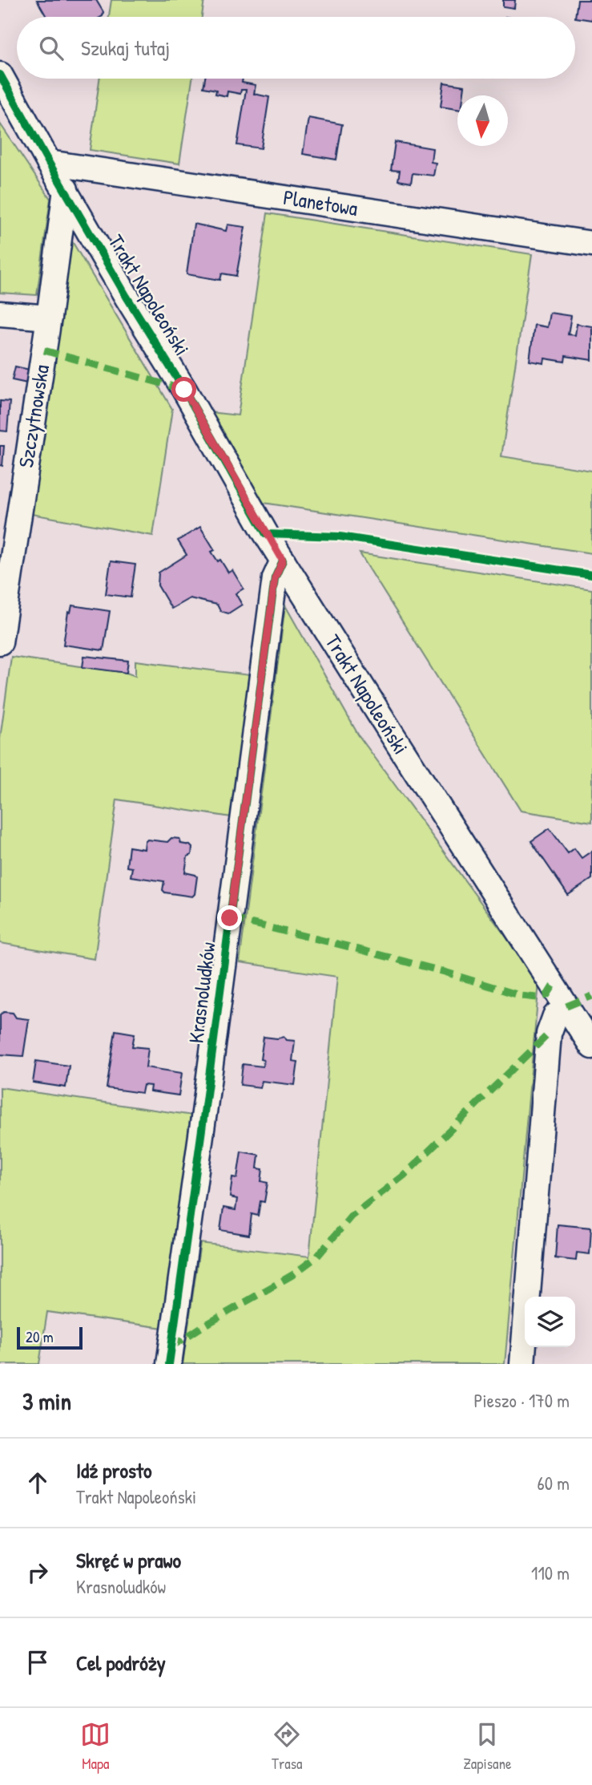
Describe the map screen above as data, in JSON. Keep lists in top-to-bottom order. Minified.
{"streets":{"street":["Planetowa","Trakt Napoleoński","Szczytnowska","Krasnoludków"]},"crossings":[["Planetowa","Trakt Napoleoński"],["Trakt Napoleoński","Szczytnowska"],["Trakt Napoleoński","Krasnoludków"]],"scale_bar":"20 m","north":"bottom","page":{"search":"Szukaj tutaj","scale":"20 m","heading":["3 min","Pieszo · 170 m"],"list":[["Idź prosto","Trakt Napoleoński","60 m"],["Skręć w prawo","Krasnoludków","110 m"],"Cel podróży"],"nav":["Mapa","Trasa","Zapisane"]}}
